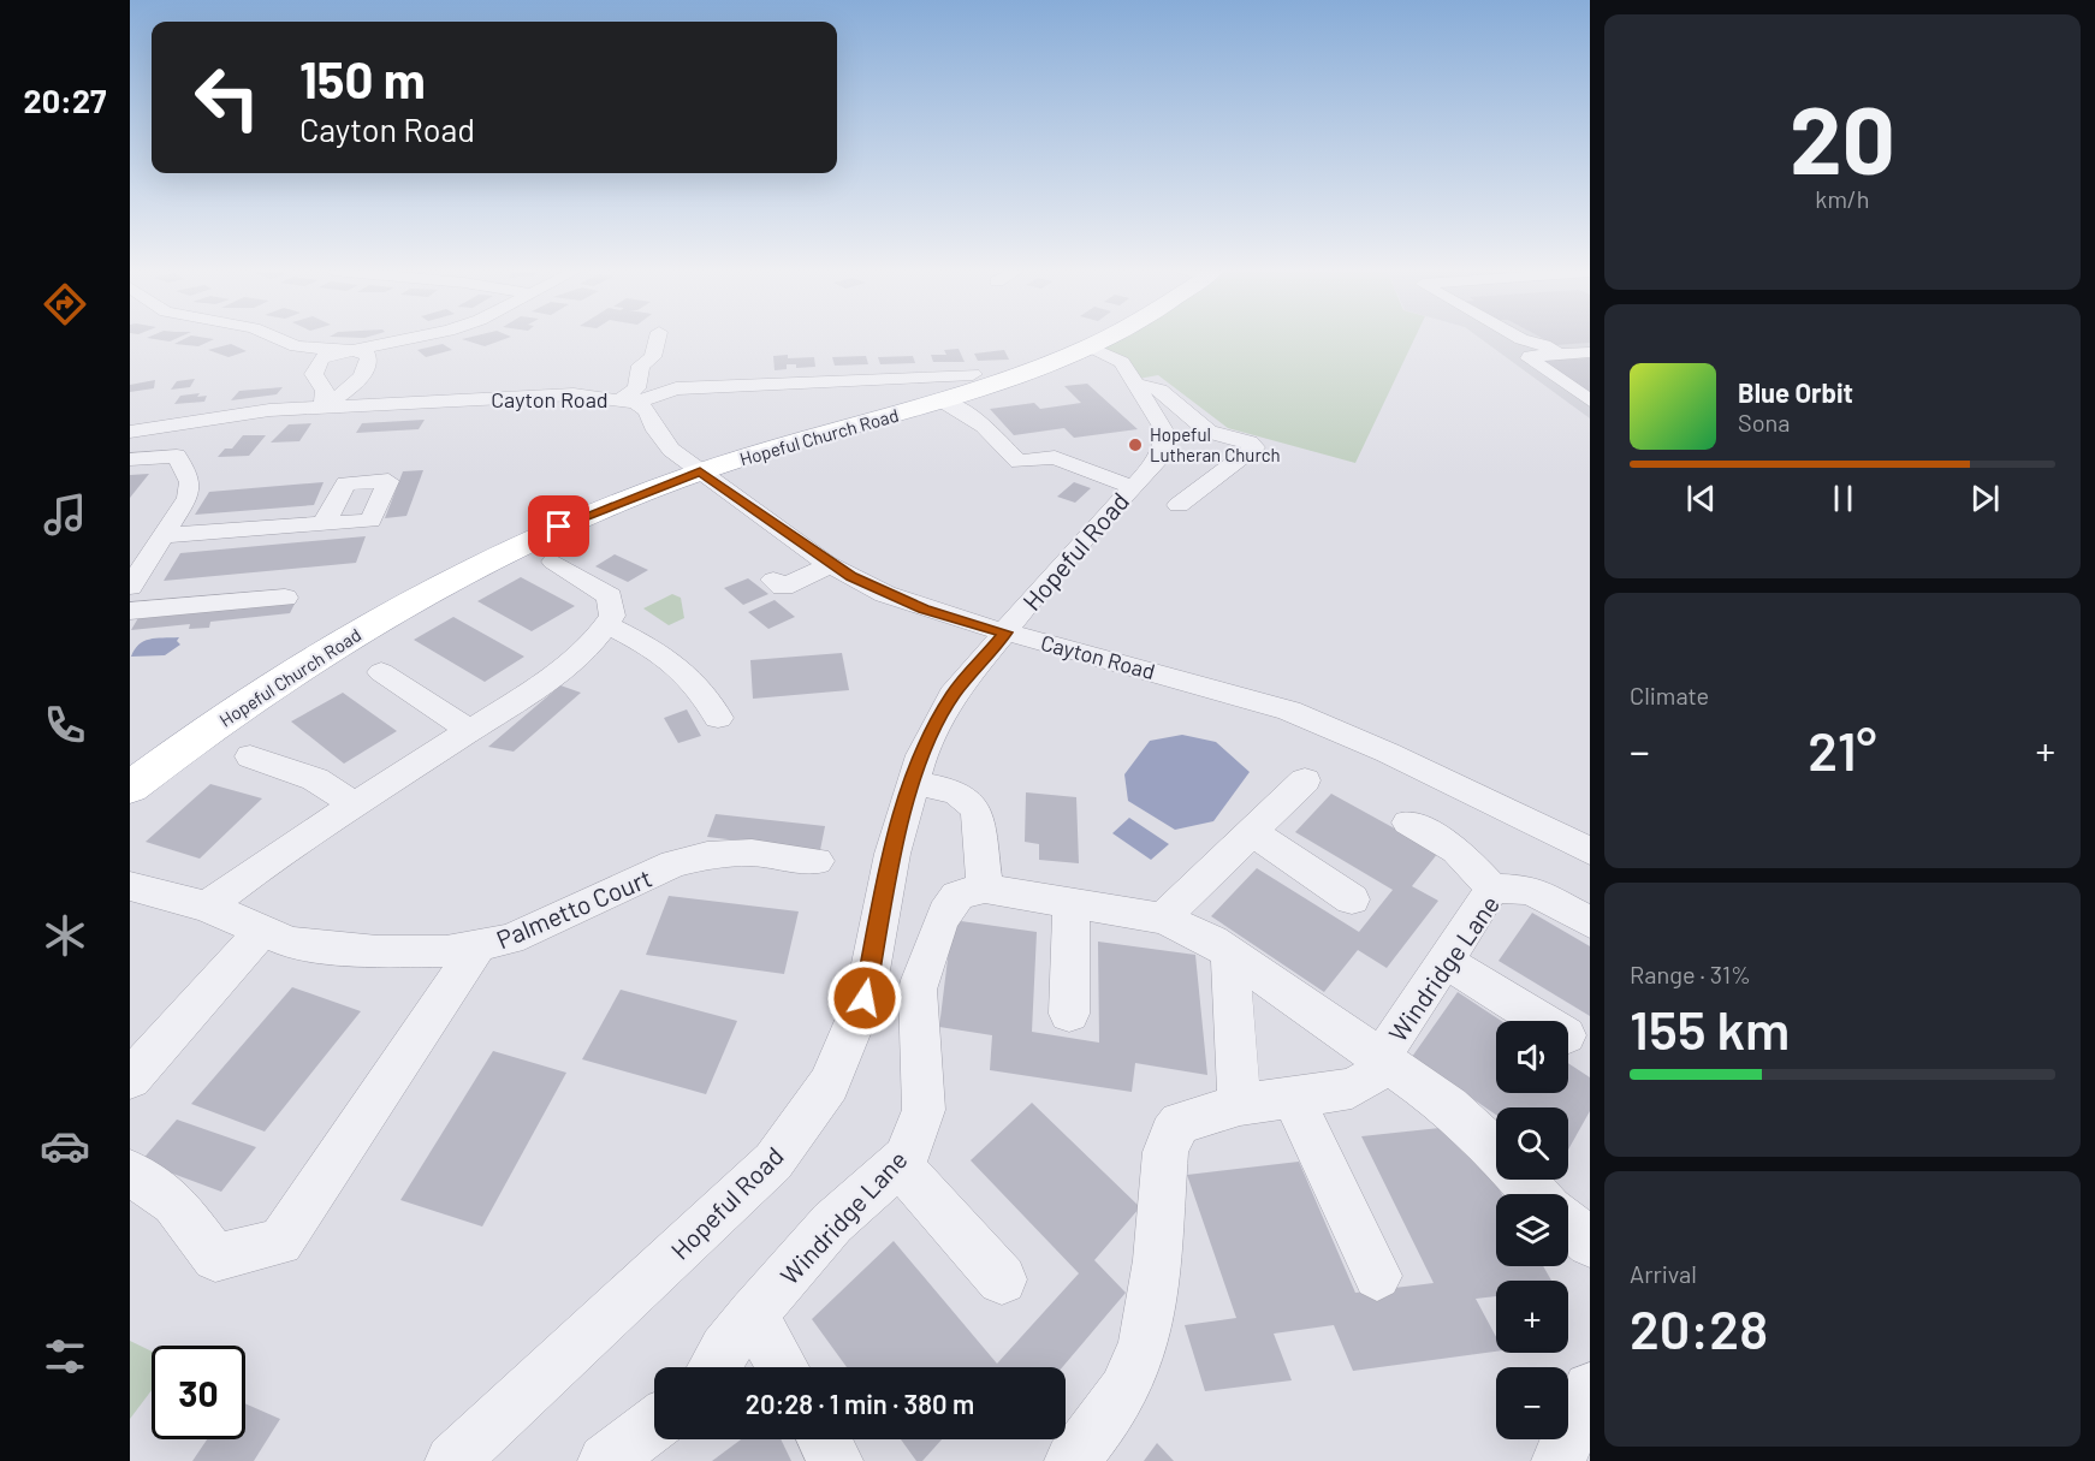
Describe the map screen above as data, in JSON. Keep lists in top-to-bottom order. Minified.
{"streets":{"main road":["Hopeful Church Road"],"street":["Cayton Road","Hopeful Road","Palmetto Court","Windridge Lane"]},"crossings":[["Cayton Road","Hopeful Church Road"],["Cayton Road","Hopeful Road"],["Hopeful Church Road","Hopeful Road"]],"places":["Hopeful Lutheran Church"],"page":{"tabs":"20:27","tile":[["20","km/h"],"Climate",["Range · 31%","155 km"],["Arrival","20:28"]],"turn":["150 m","Cayton Road"],"song":["Blue Orbit","Sona"],"heat":["−","21°","+"],"map_buttons":["+","−"],"limit":"30","trip":"20:28 · 1 min · 380 m"}}
